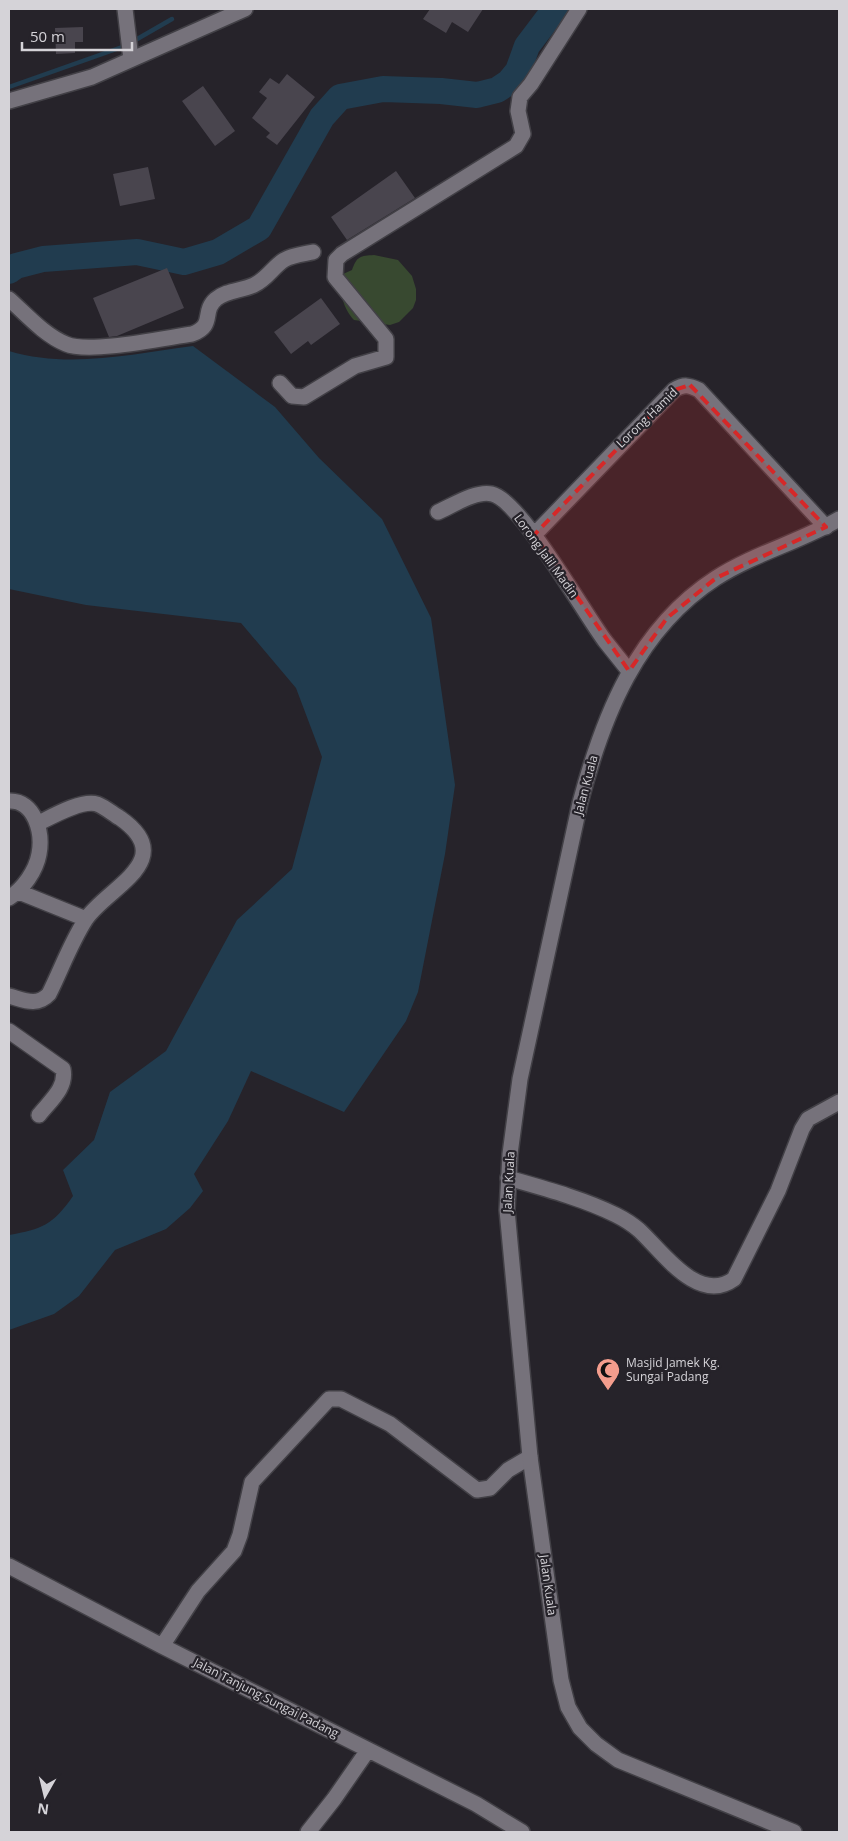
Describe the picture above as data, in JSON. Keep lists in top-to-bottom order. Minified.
{"streets":{"street":["Lorong Hamid","Lorong Jalil Madin","Jalan Kuala","Jalan Tanjung Sungai Padang"]},"crossings":[["Lorong Hamid","Lorong Jalil Madin"],["Lorong Hamid","Jalan Kuala"],["Lorong Jalil Madin","Jalan Kuala"]],"places":{"mosque":["Masjid Jamek Kg. Sungai Padang"]},"scale_bar":"50 m","north":"bottom"}
